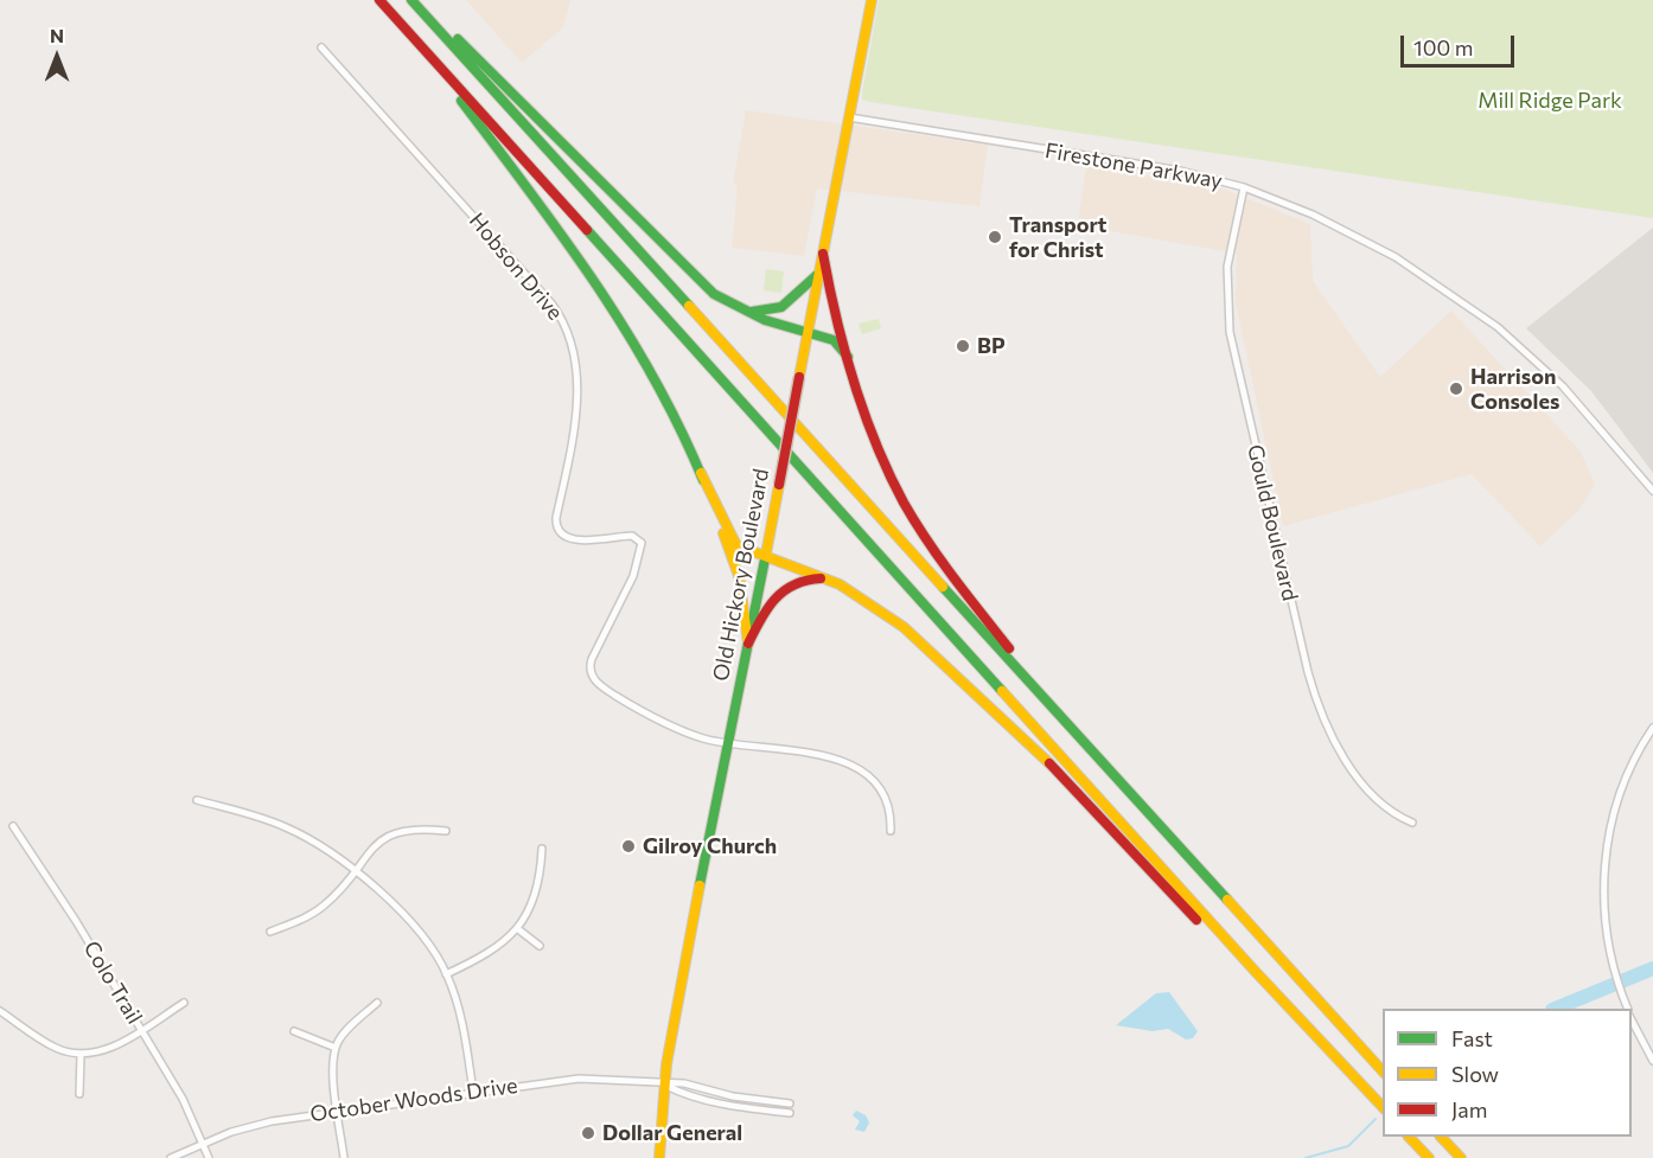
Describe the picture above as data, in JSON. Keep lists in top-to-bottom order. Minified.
{"streets":{"main road":["Old Hickory Boulevard"],"street":["Firestone Parkway","Hobson Drive","Gould Boulevard","Colo Trail","October Woods Drive"]},"crossings":[["Firestone Parkway","Gould Boulevard"],["Firestone Parkway","Old Hickory Boulevard"],["Hobson Drive","Old Hickory Boulevard"],["Old Hickory Boulevard","October Woods Drive"],["Colo Trail","October Woods Drive"]],"parks":["Mill Ridge Park"],"places":["Transport for Christ","BP","Harrison Consoles","Gilroy Church","Dollar General"],"legend":["Fast","Slow","Jam"],"scale_bar":"100 m","north":"top"}
